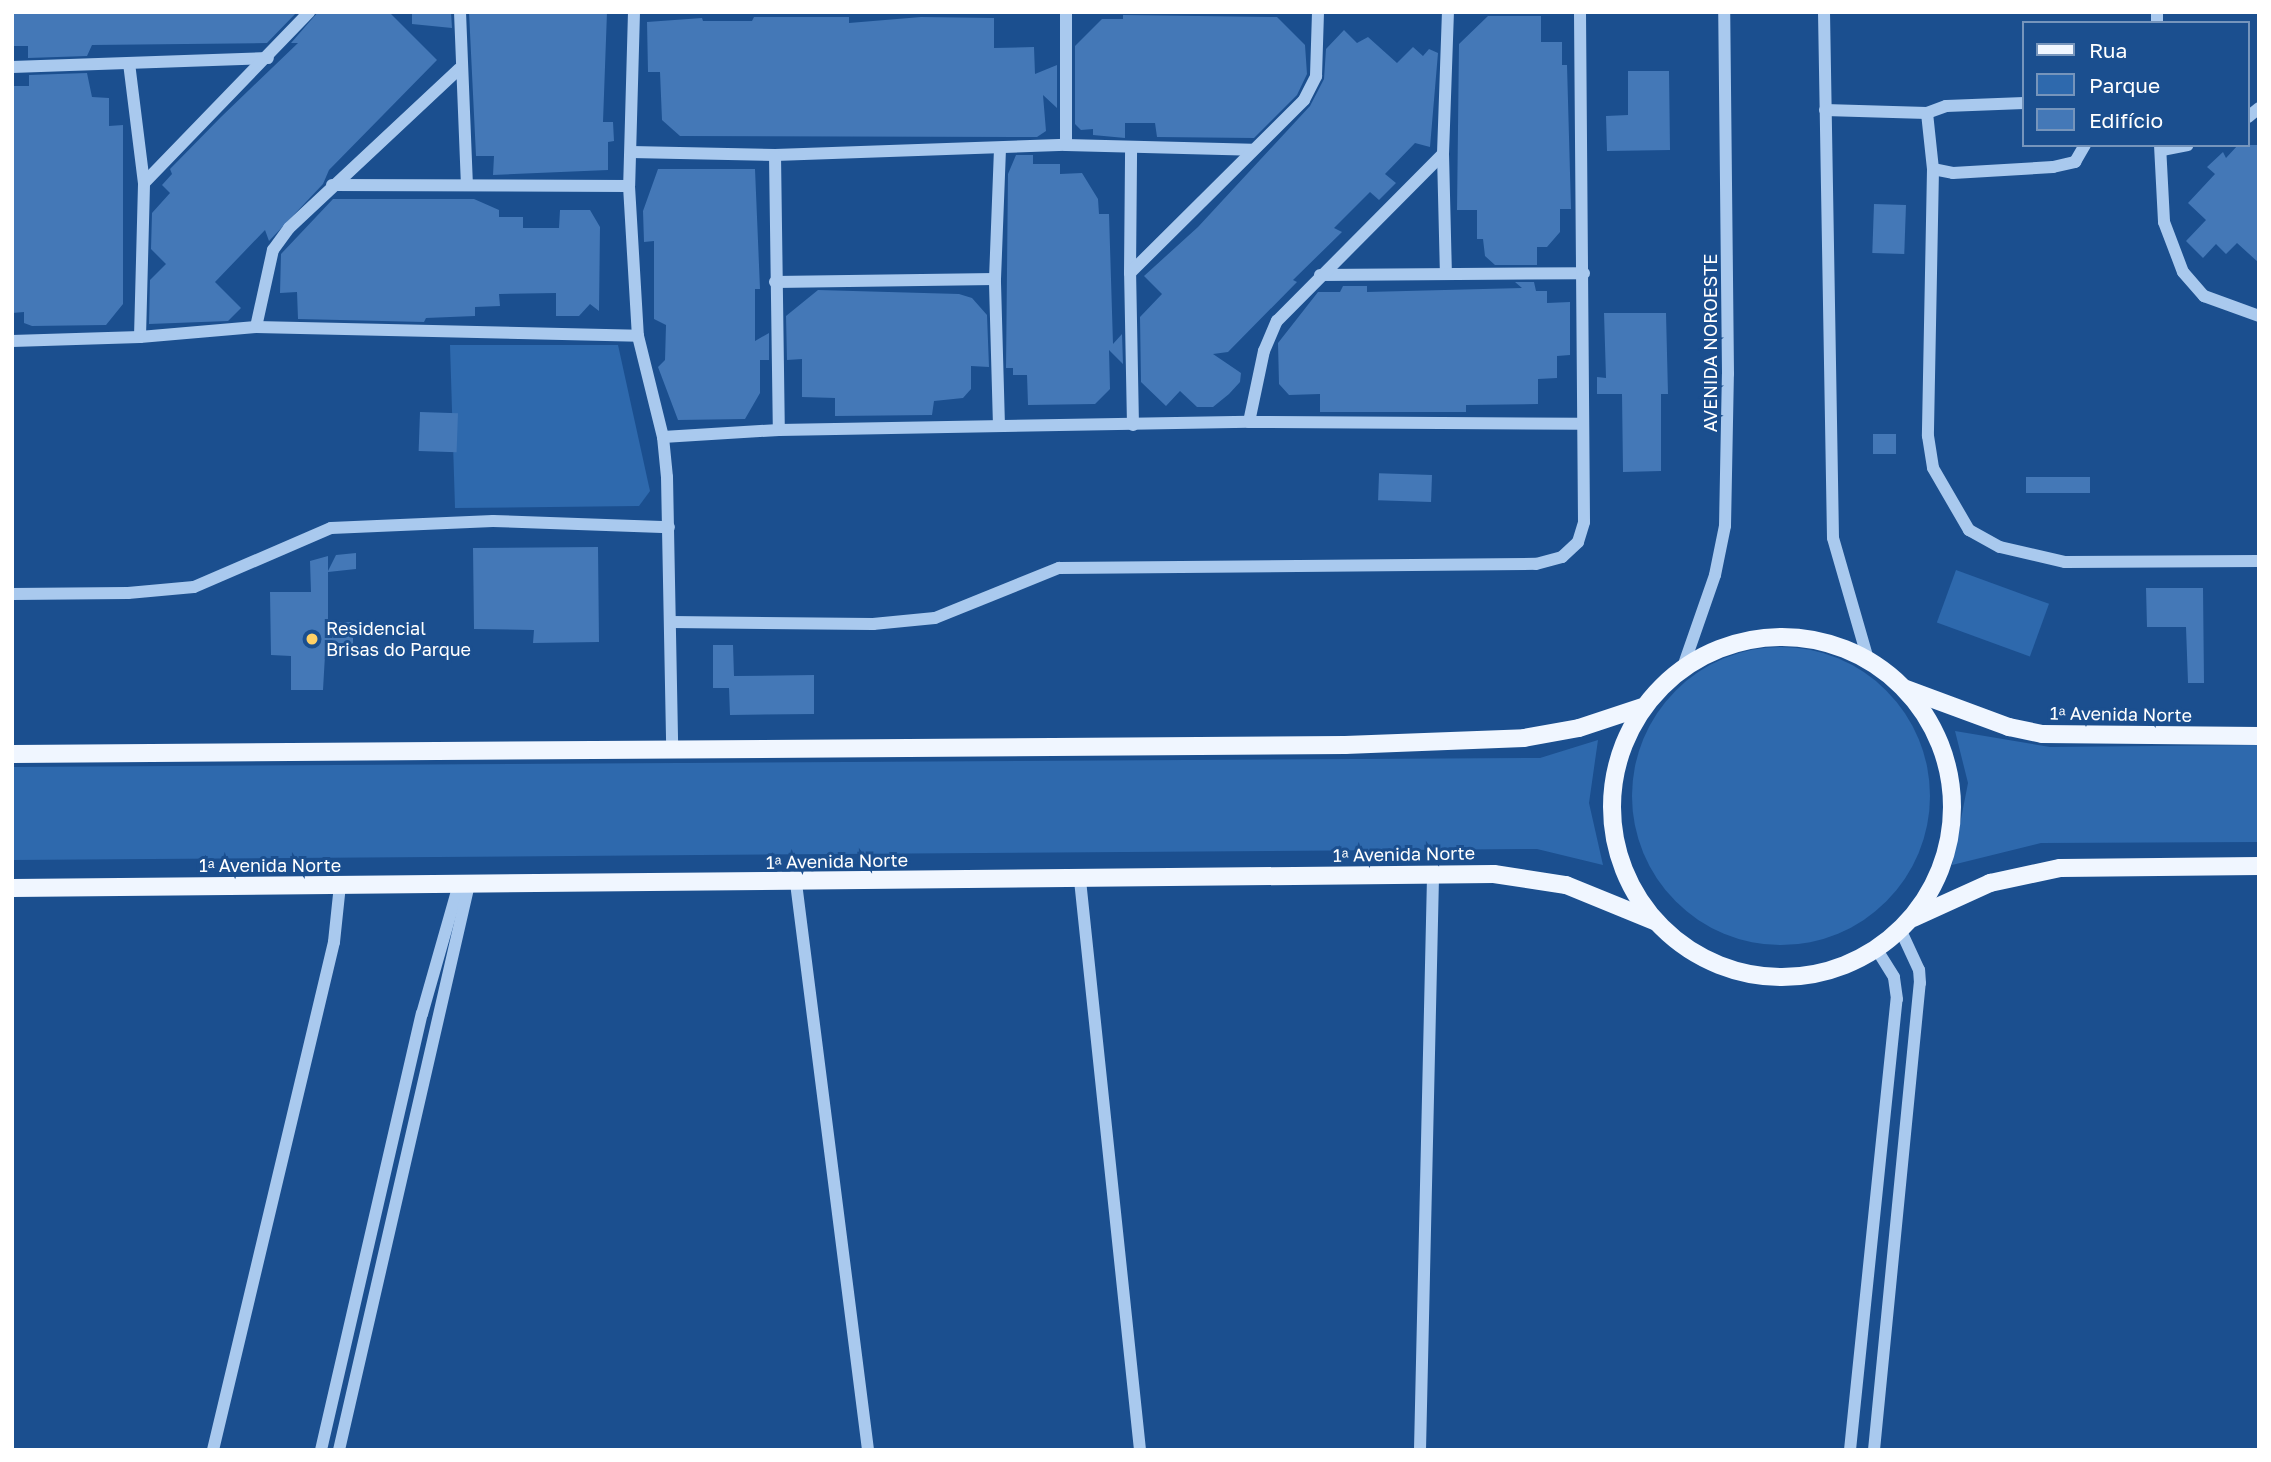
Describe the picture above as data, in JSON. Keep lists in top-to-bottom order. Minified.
{"streets":{"main road":["1ᵃ Avenida Norte"],"street":["AVENIDA NOROESTE"]},"places":["Residencial Brisas do Parque"],"legend":["Rua","Parque","Edifício"]}
